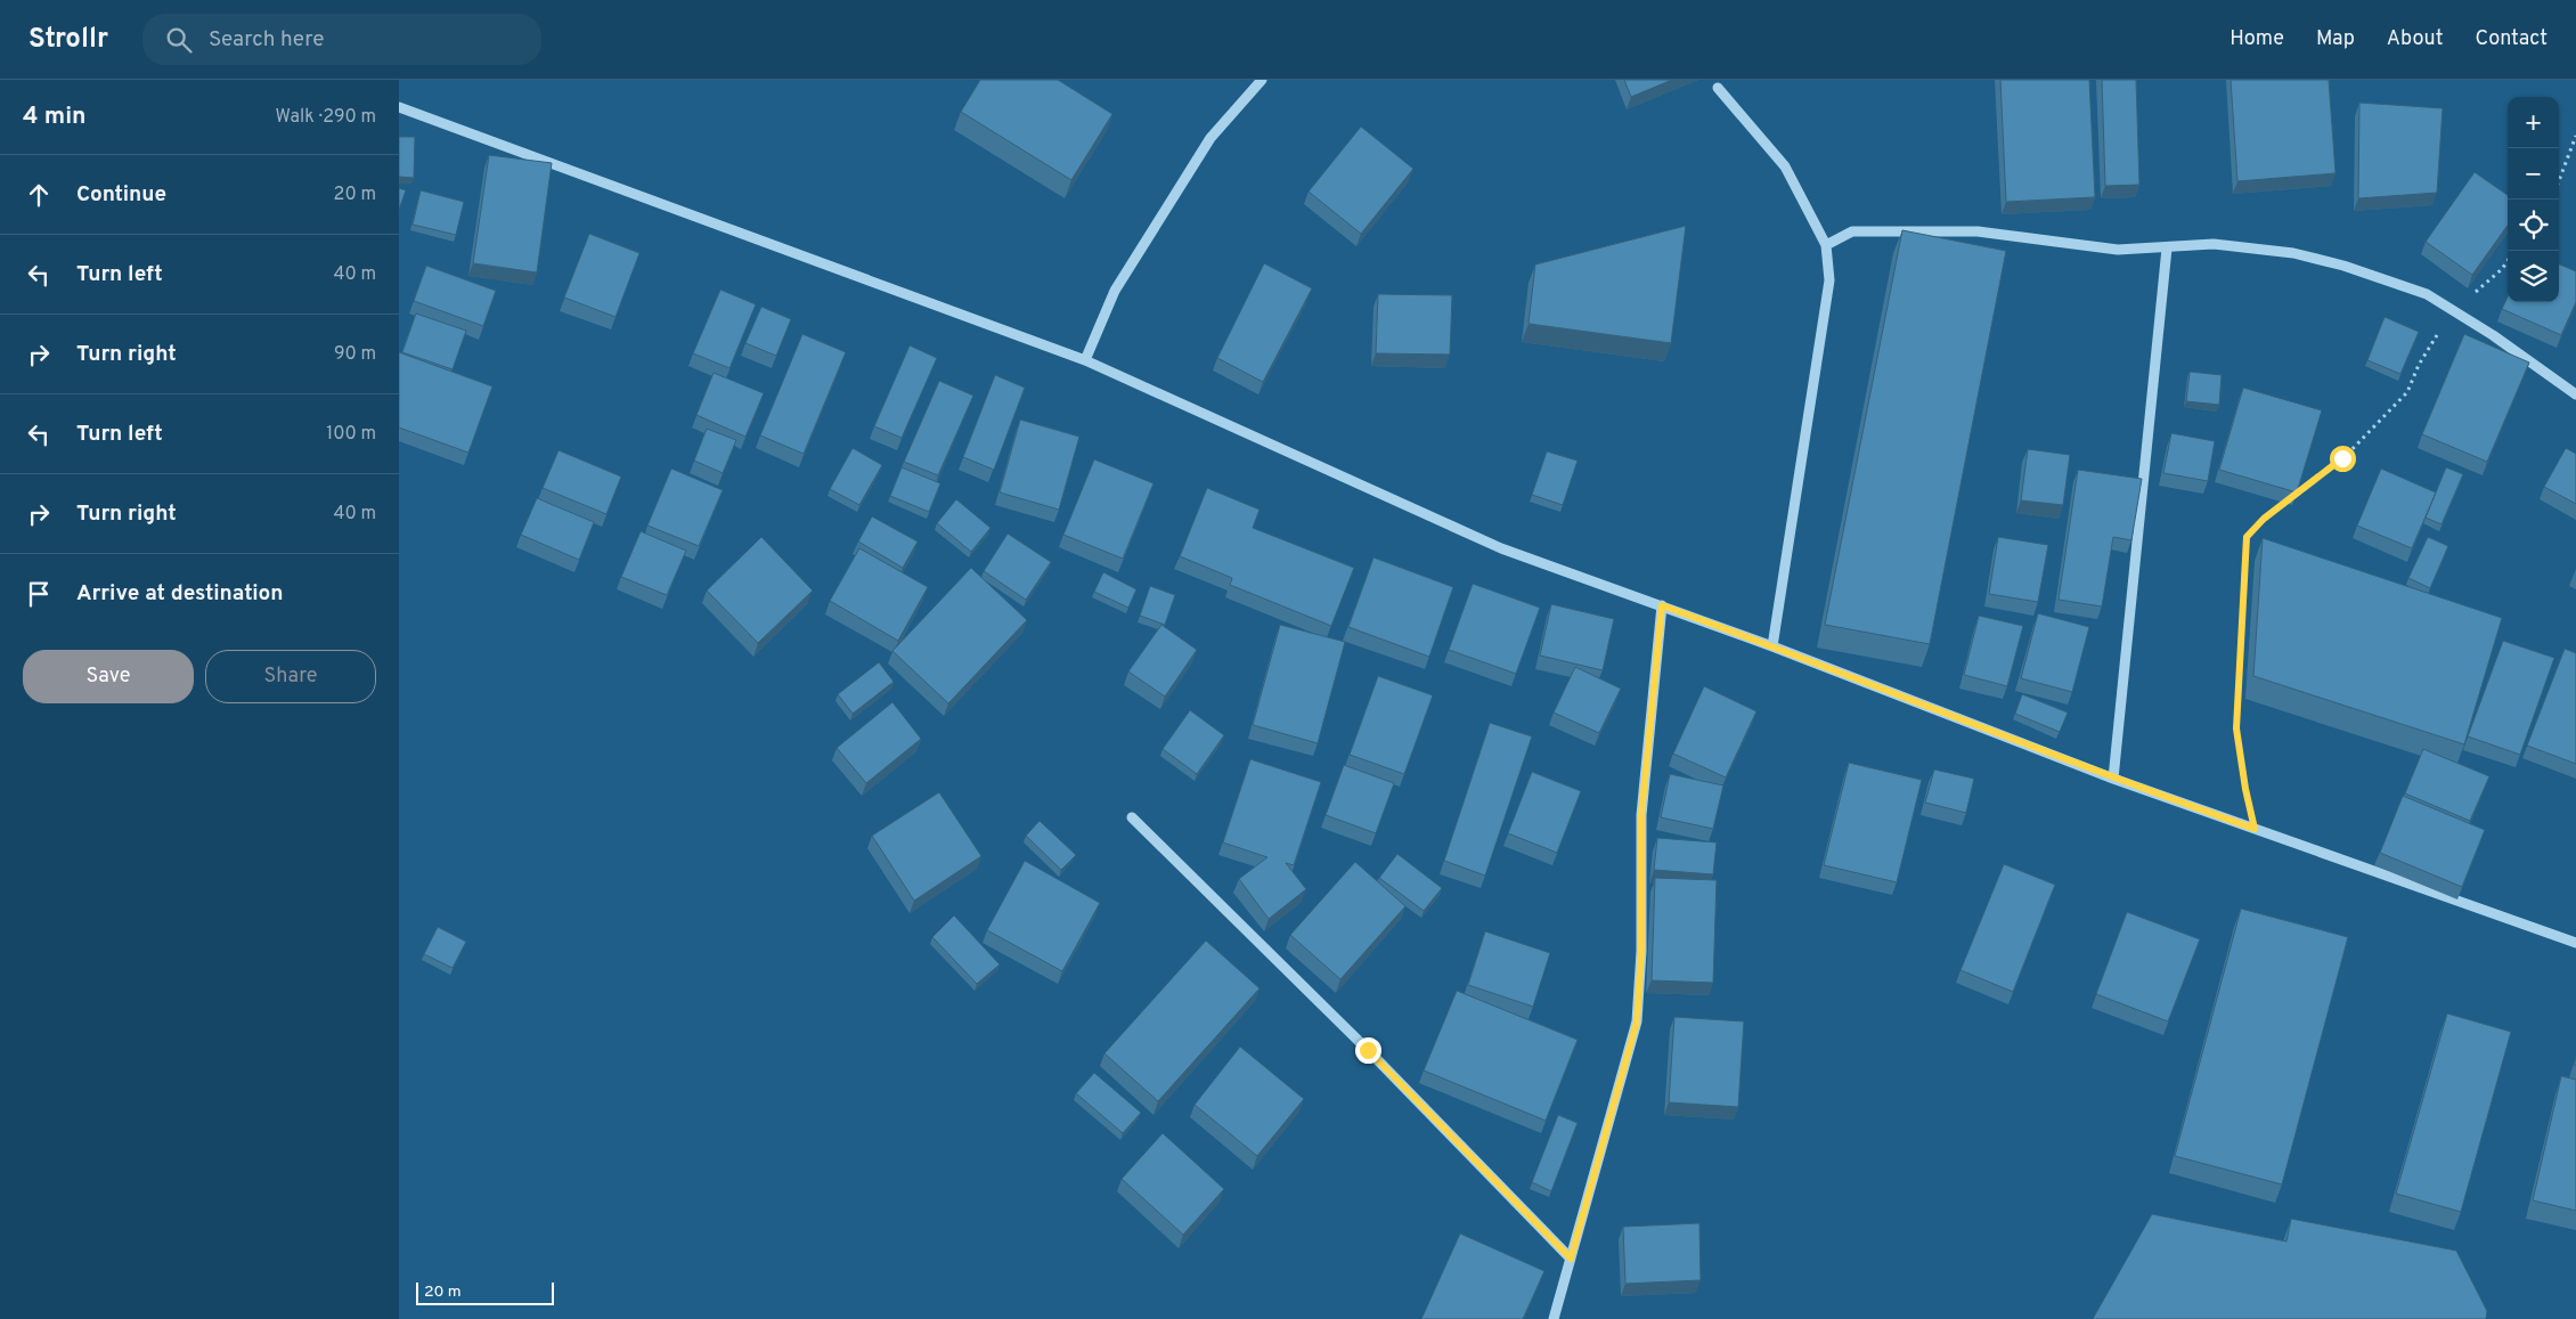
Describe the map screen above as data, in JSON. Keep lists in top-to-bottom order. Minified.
{"scale_bar":"20 m","page":{"header":"Strollr","search":"Search here","nav":["Home","Map","About","Contact"],"heading":["4 min","Walk · 290 m"],"map_buttons":["+","−"],"list":[["Continue","20 m"],["Turn left","40 m"],["Turn right","90 m"],["Turn left","100 m"],["Turn right","40 m"],"Arrive at destination"],"buttons":["Save","Share"],"scale":"20 m"}}
